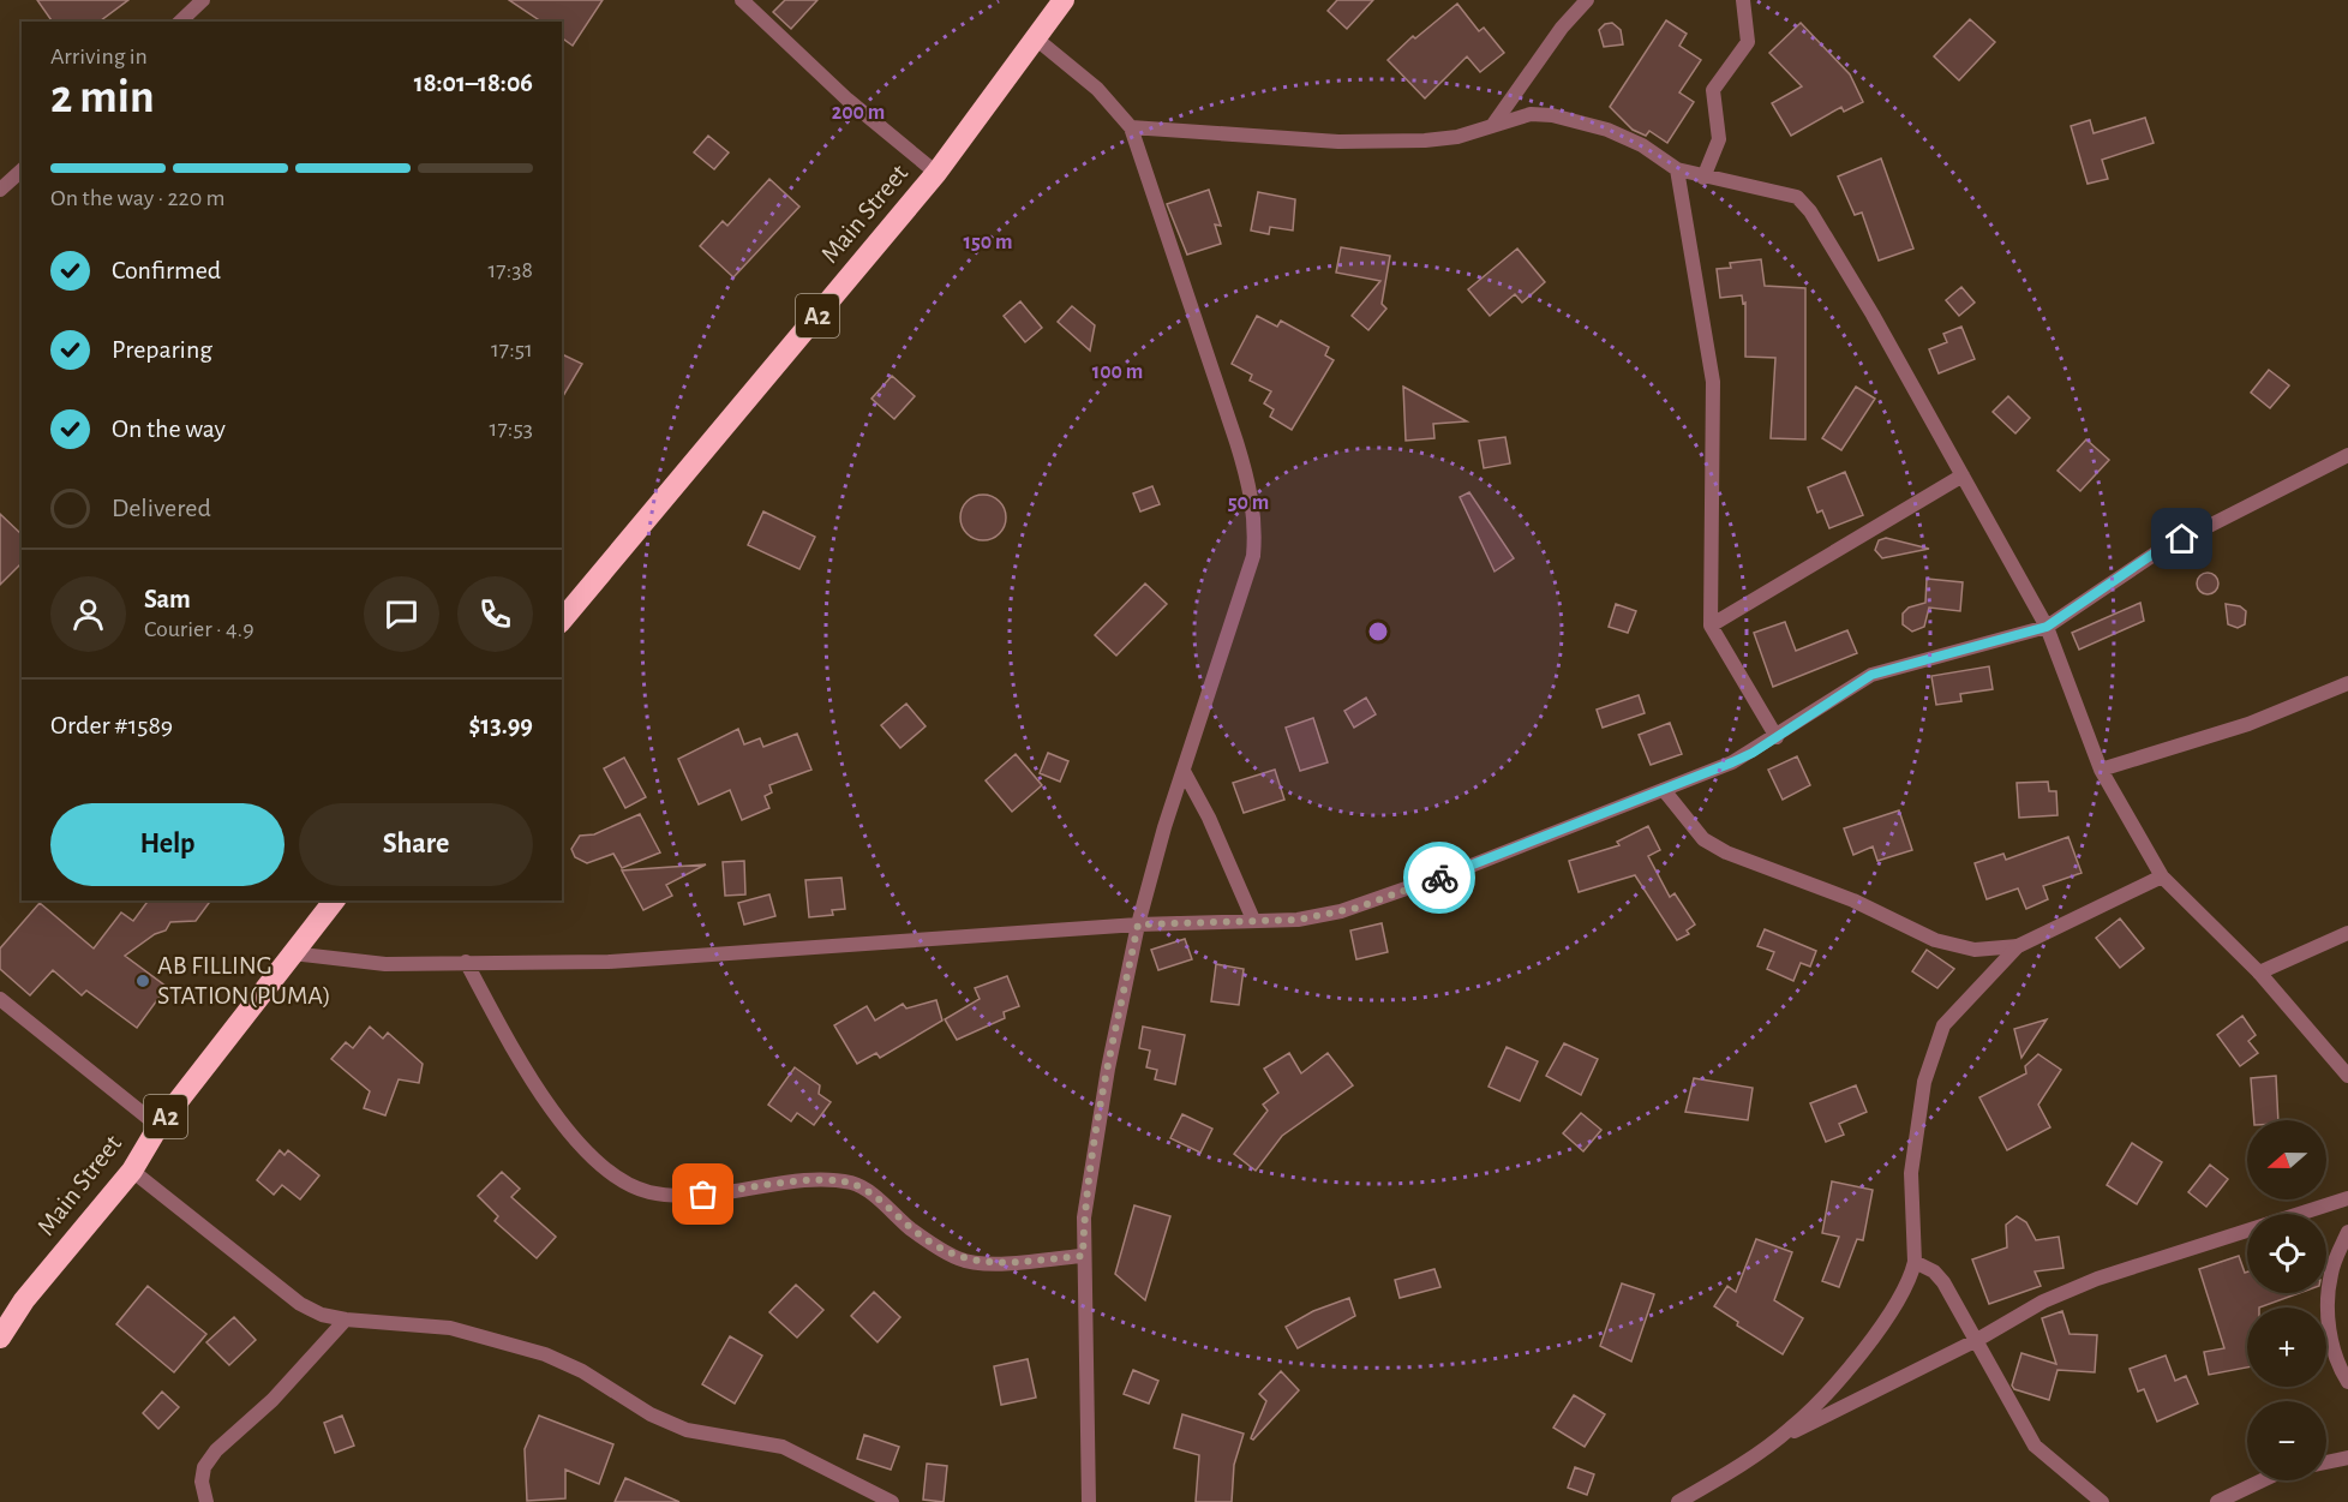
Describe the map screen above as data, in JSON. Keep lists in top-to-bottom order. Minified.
{"streets":{"highway":["Main Street","A2"]},"places":["AB FILLING STATION(PUMA)"],"north":"left","page":{"heading":["2 min","Arriving in","18:01–18:06"],"panel":["Sam","Courier · 4.9","Order #1589","$13.99"],"bar":"On the way · 220 m","list":[["Confirmed","17:38"],["Preparing","17:51"],["On the way","17:53"],"Delivered"],"buttons":["Help","Share"],"map_buttons":["+","−"]},"rings":["200 m","150 m","100 m","50 m"]}
